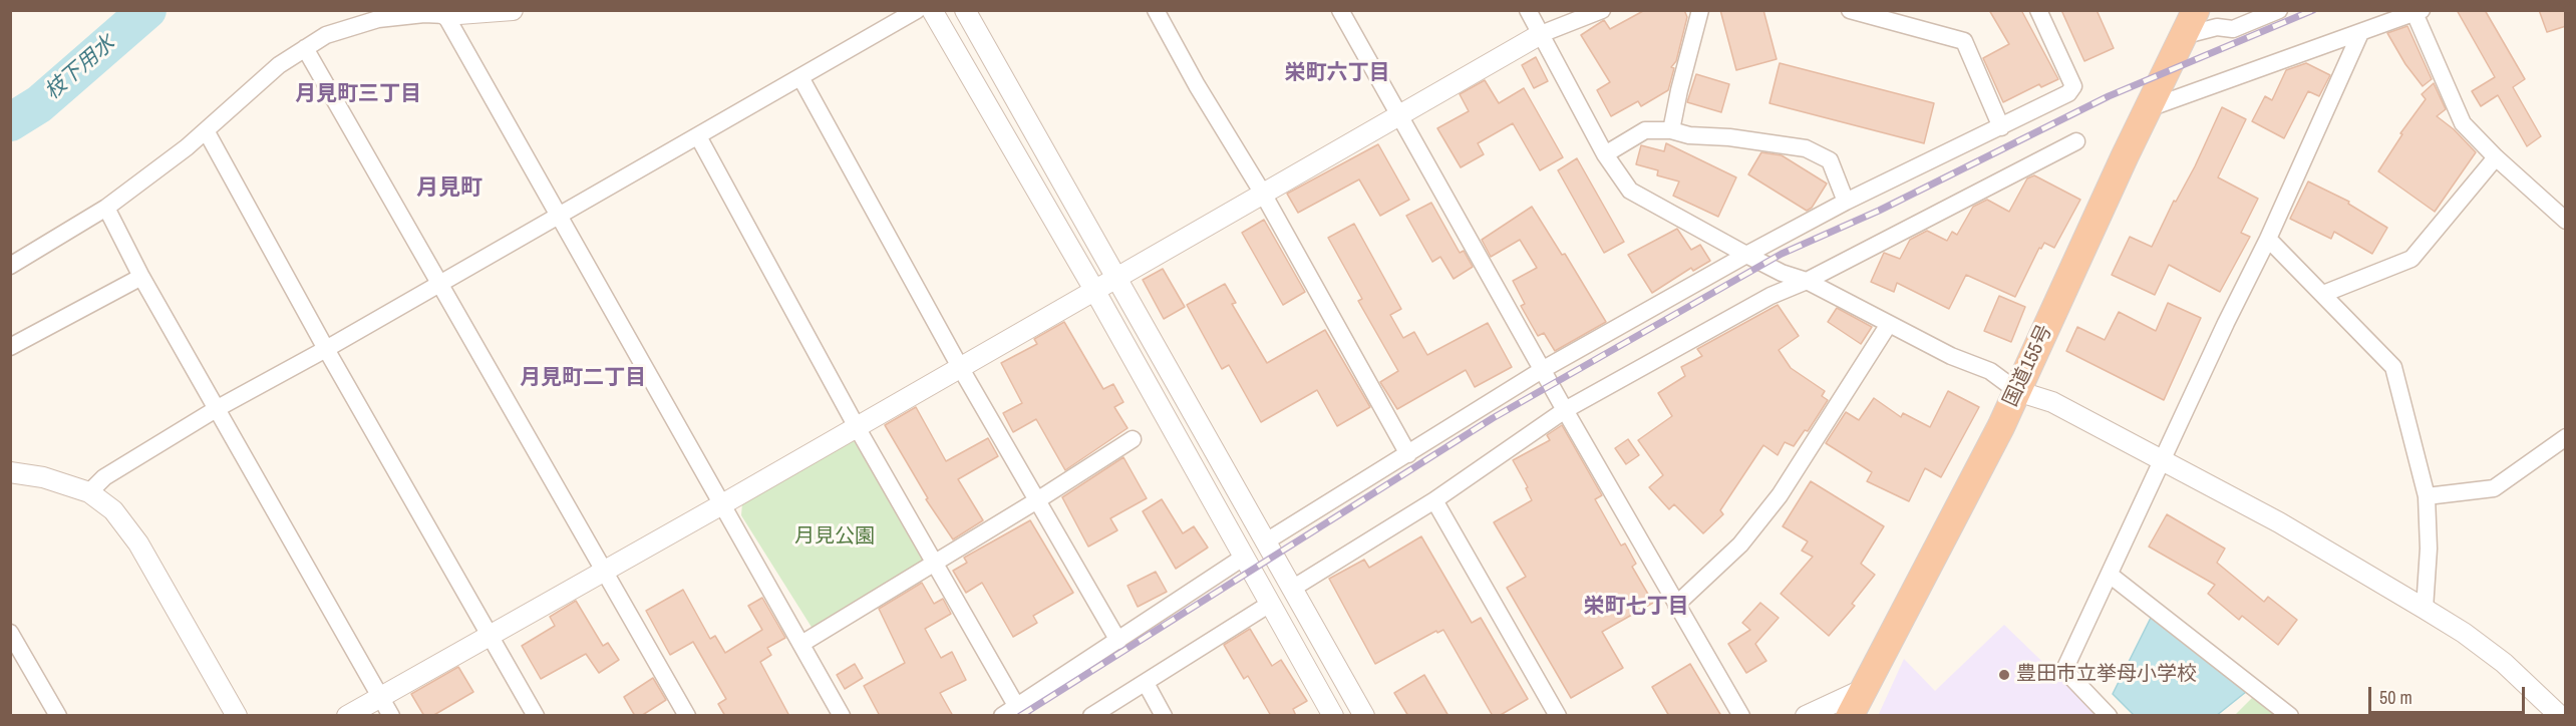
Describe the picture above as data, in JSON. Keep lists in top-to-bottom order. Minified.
{"streets":{"highway":["国道155号"]},"districts":["栄町六丁目","月見町三丁目","月見町","月見町二丁目","栄町七丁目"],"water":["枝下用水"],"parks":["月見公園"],"places":["豊田市立挙母小学校"],"scale_bar":"50 m"}
